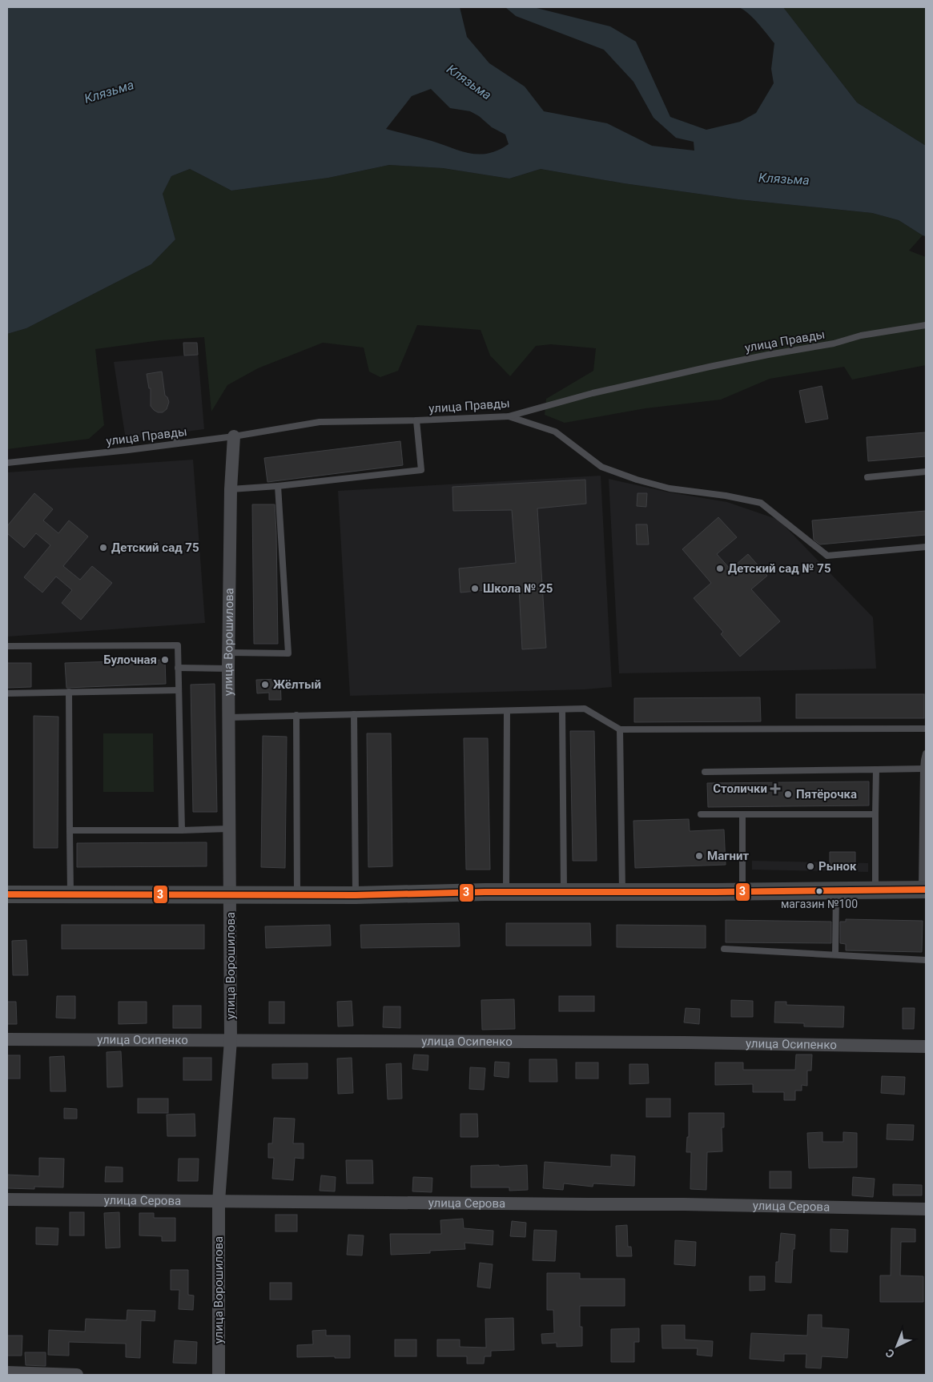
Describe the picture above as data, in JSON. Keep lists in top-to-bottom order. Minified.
{"streets":{"street":["улица Ворошилова","улица Осипенко","улица Серова"],"lane":["улица Правды"]},"crossings":[["улица Правды","улица Ворошилова"],["улица Ворошилова","улица Осипенко"],["улица Ворошилова","улица Серова"]],"water":["Клязьма"],"places":{"other":["Детский сад 75","Детский сад № 75","Школа № 25","Булочная","Жёлтый","Пятёрочка","Магнит","Рынок","магазин №100"],"health":["Столички"]},"lines":["transit line 3"],"north":"bottom left"}
